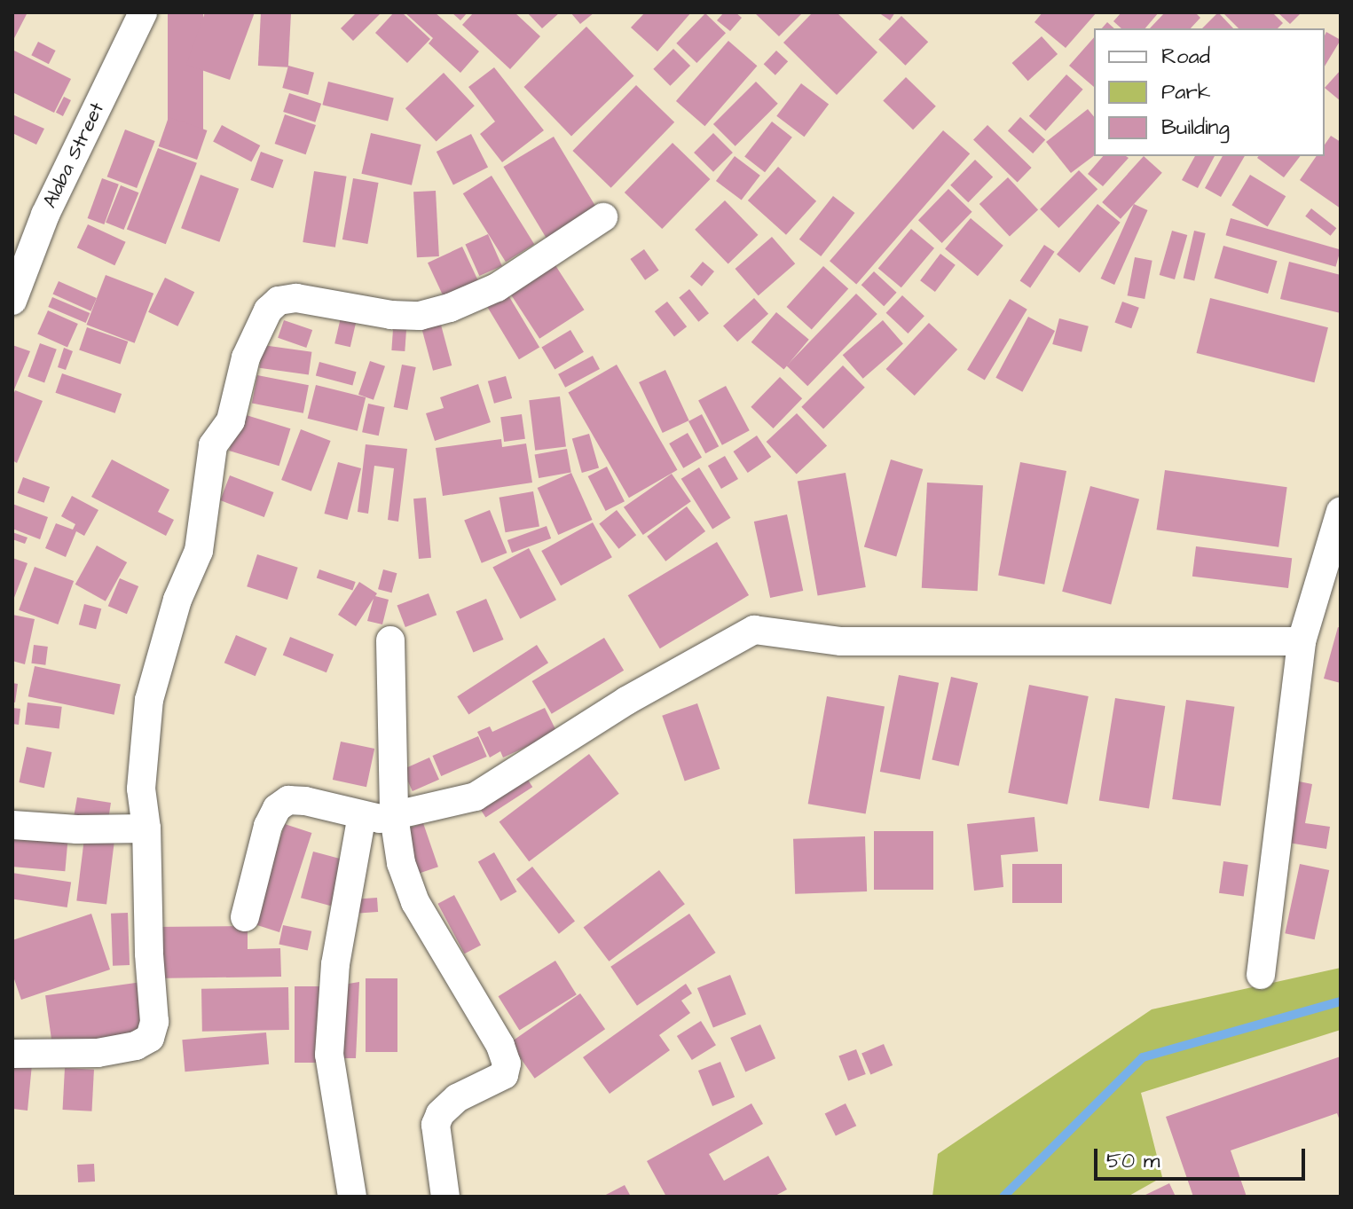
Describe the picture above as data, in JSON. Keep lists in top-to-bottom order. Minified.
{"streets":{"street":["Alaba Street"]},"legend":["Road","Park","Building"],"scale_bar":"50 m"}
